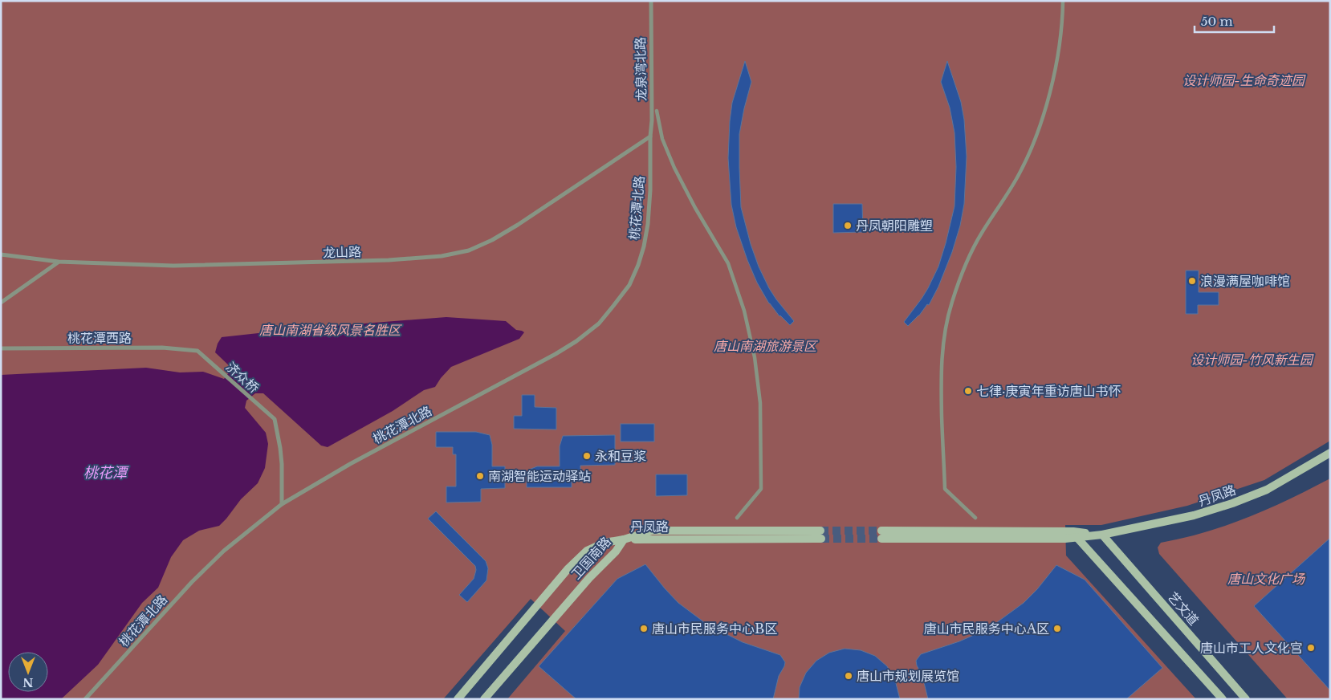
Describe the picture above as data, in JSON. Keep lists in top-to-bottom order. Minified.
{"streets":{"main road":["丹凤路","卫国南路","艺文道"],"street":["龙泉湾北路","桃花潭北路","龙山路","桃花潭西路","济众桥"]},"crossings":[["龙泉湾北路","桃花潭北路"],["龙泉湾北路","龙山路"],["桃花潭北路","龙山路"],["桃花潭北路","济众桥"],["桃花潭西路","济众桥"],["丹凤路","卫国南路"],["丹凤路","艺文道"]],"water":["桃花潭"],"parks":["设计师园-生命奇迹园","唐山南湖省级风景名胜区","唐山南湖旅游景区","设计师园-竹风新生园","唐山文化广场"],"places":["丹凤朝阳雕塑","浪漫满屋咖啡馆","七律·庚寅年重访唐山书怀","永和豆浆","南湖智能运动驿站","唐山市民服务中心B区","唐山市民服务中心A区","唐山市工人文化宫","唐山市规划展览馆"],"scale_bar":"50 m","north":"bottom"}
